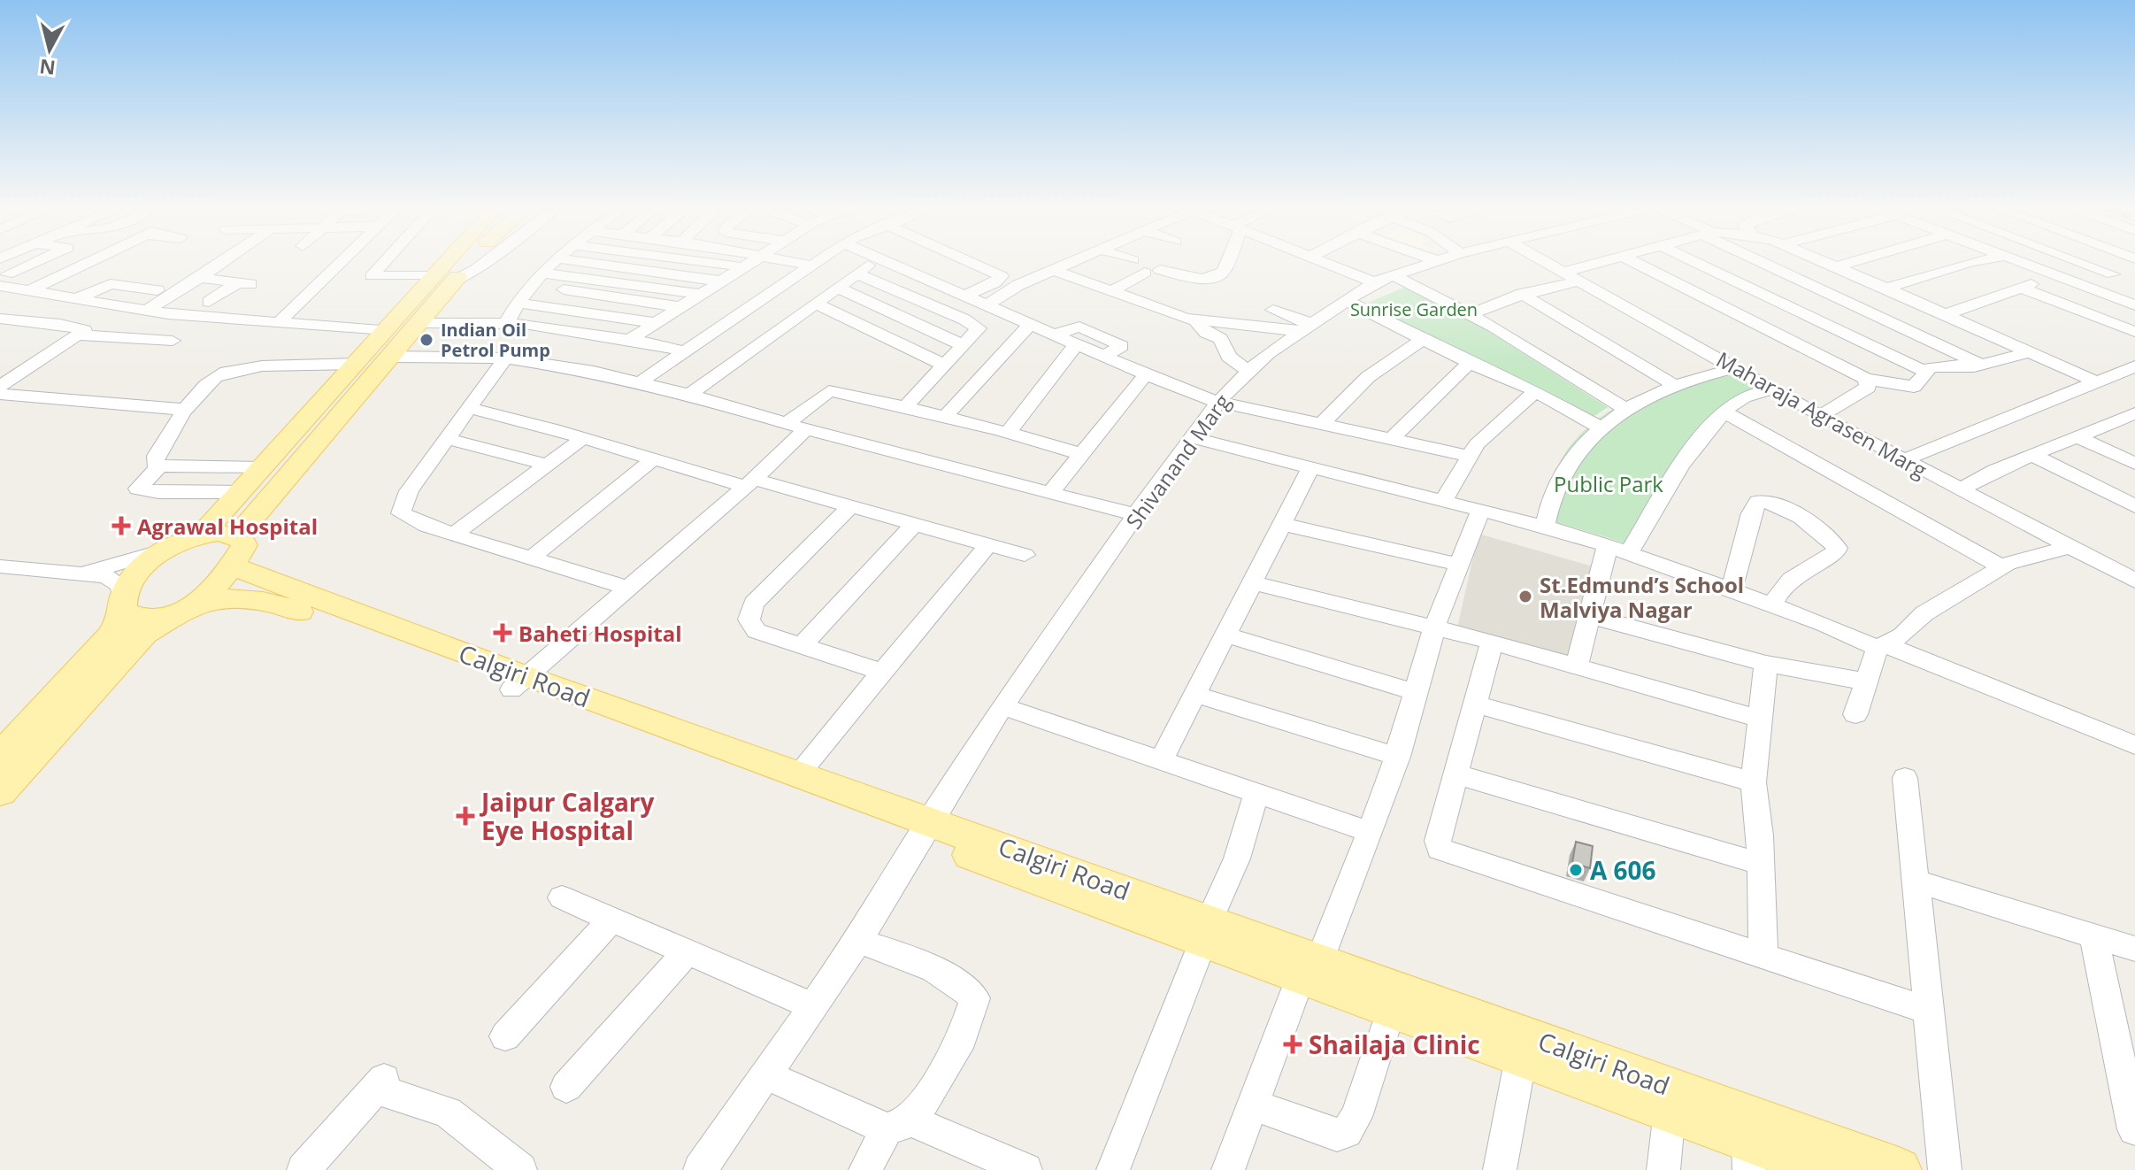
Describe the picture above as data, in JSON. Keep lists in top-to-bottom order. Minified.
{"streets":{"main road":["Calgiri Road"],"street":["Maharaja Agrasen Marg","Shivanand Marg"]},"crossings":[["Shivanand Marg","Calgiri Road"]],"parks":["Sunrise Garden","Public Park"],"places":{"other":["Indian Oil Petrol Pump","St.Edmund’s School Malviya Nagar","A 606"],"health":["Agrawal Hospital","Baheti Hospital","Jaipur Calgary Eye Hospital","Shailaja Clinic"]},"north":"bottom"}
